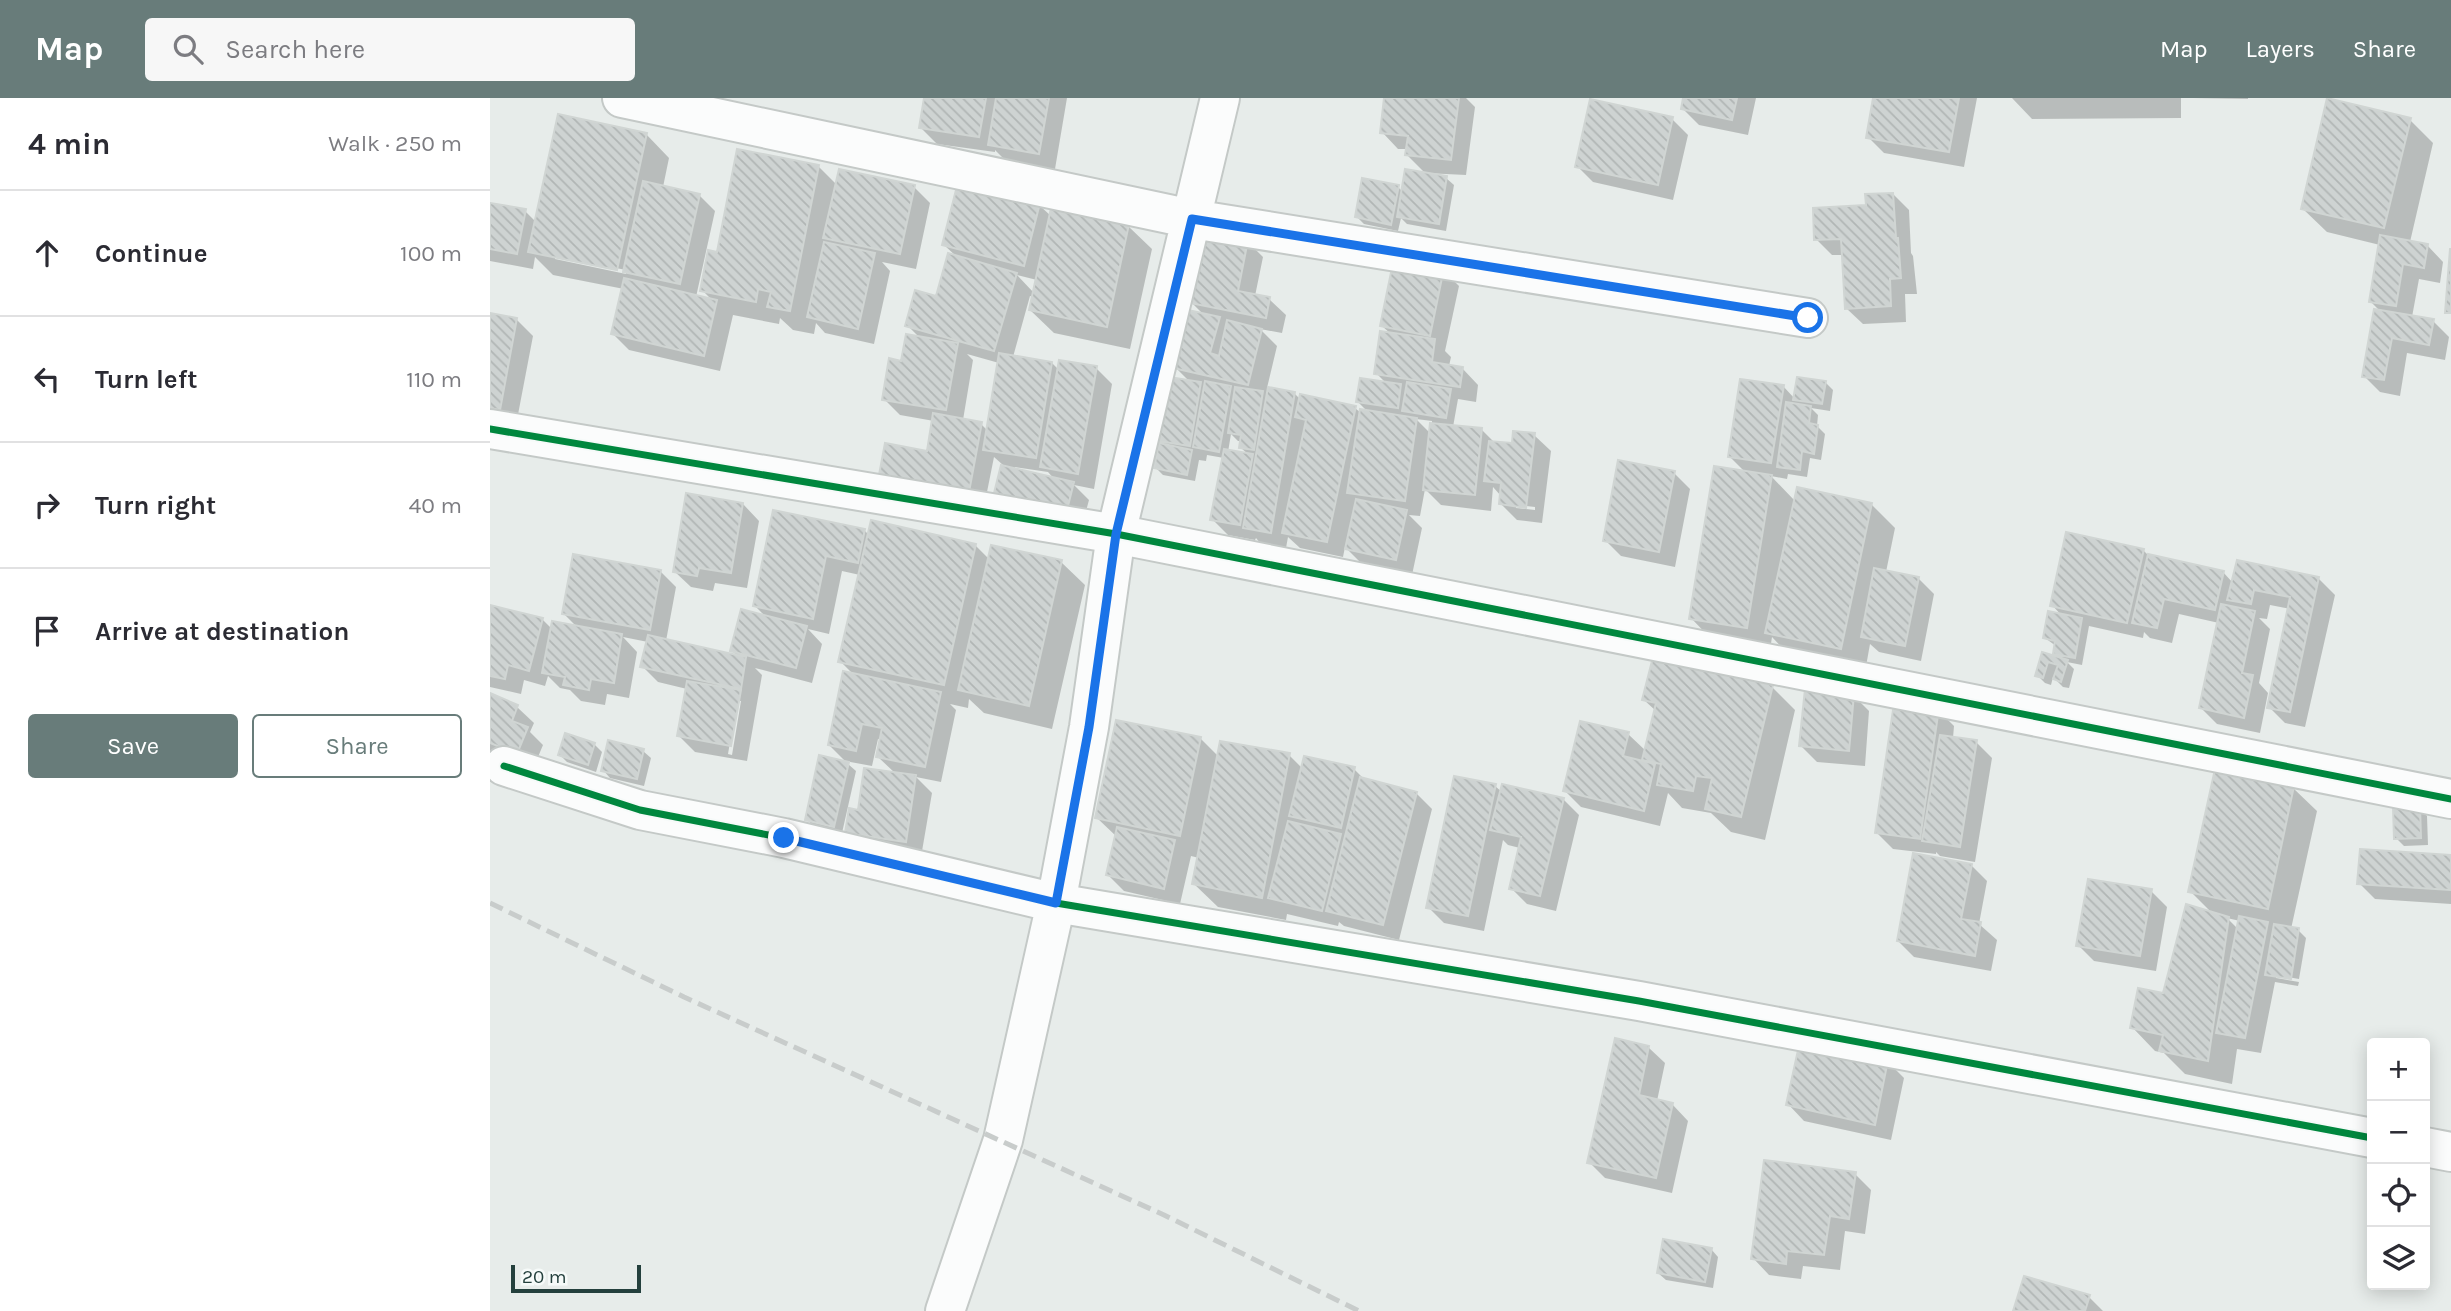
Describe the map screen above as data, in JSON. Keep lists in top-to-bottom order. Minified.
{"scale_bar":"20 m","page":{"header":"Map","search":"Search here","nav":["Map","Layers","Share"],"heading":["4 min","Walk · 250 m"],"list":[["Continue","100 m"],["Turn left","110 m"],["Turn right","40 m"],"Arrive at destination"],"buttons":["Save","Share"],"map_buttons":["+","−"],"scale":"20 m"}}
